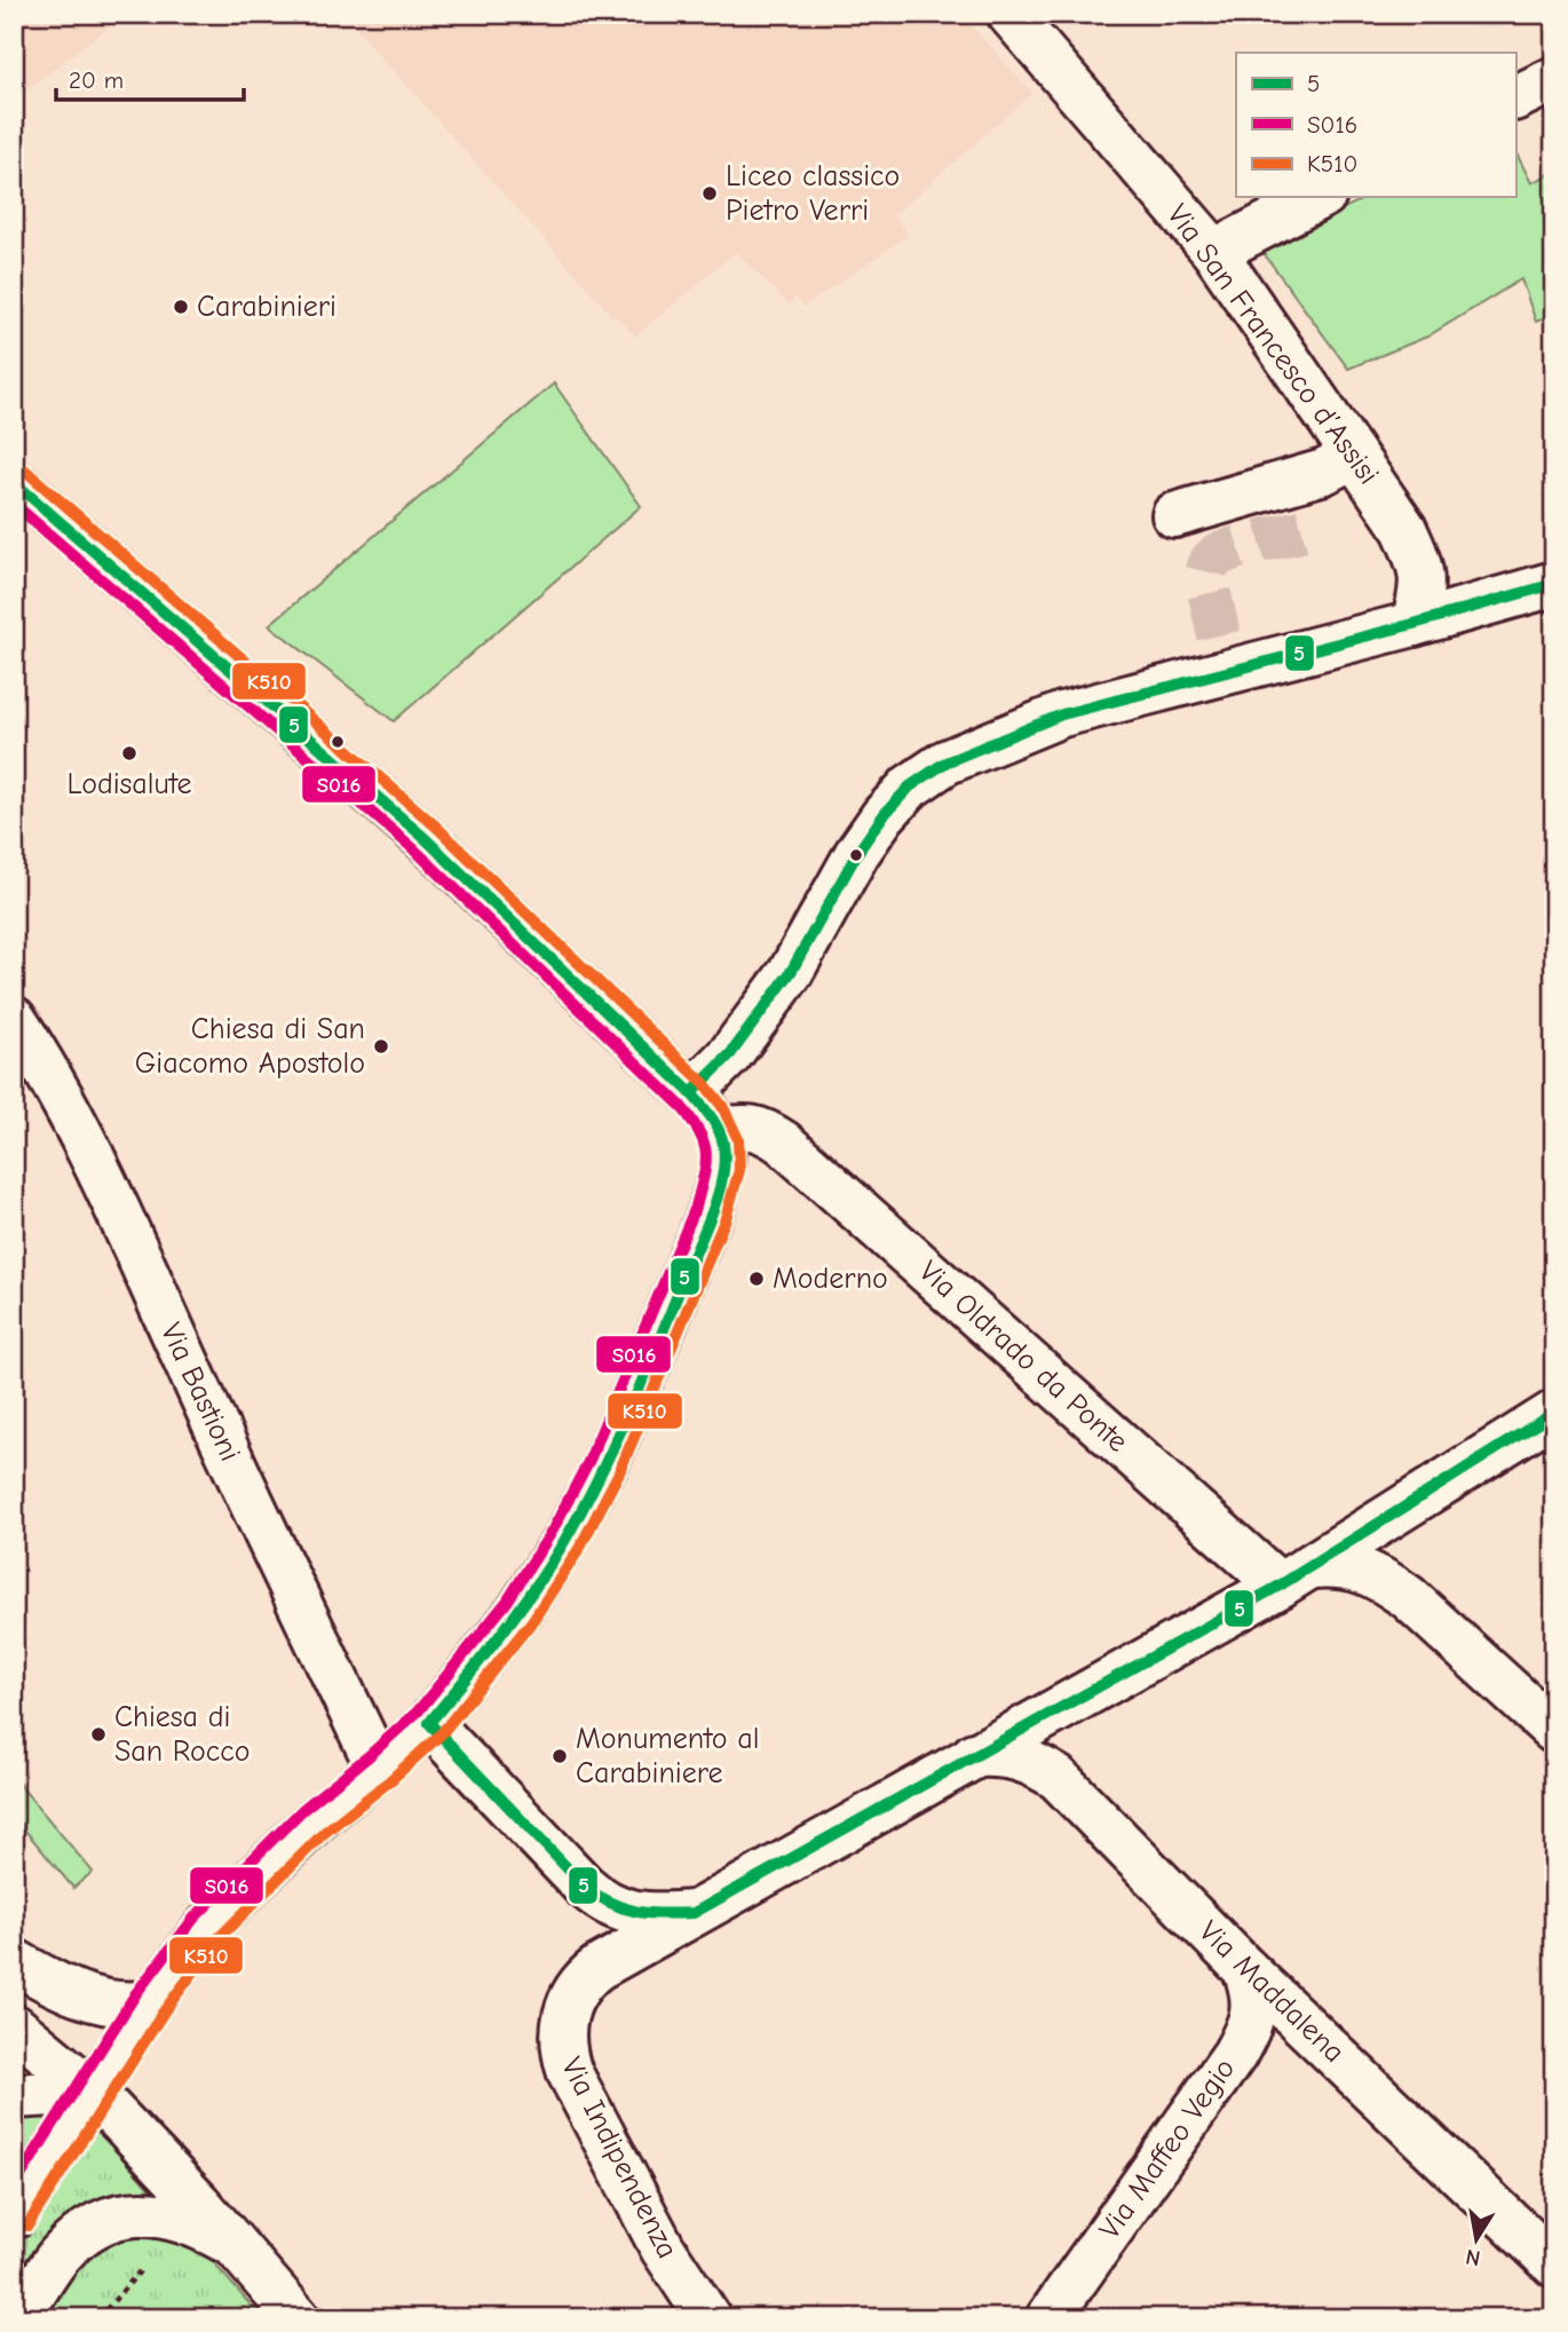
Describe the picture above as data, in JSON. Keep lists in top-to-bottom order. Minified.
{"streets":{"street":["Via San Francesco d’Assisi","Via Oldrado da Ponte","Via Bastioni","Via Maddalena","Via Maffeo Vegio","Via Indipendenza"]},"crossings":[["Via Oldrado da Ponte","Via Indipendenza"],["Via Maddalena","Via Maffeo Vegio"],["Via Maddalena","Via Indipendenza"]],"places":["Liceo classico Pietro Verri","Carabinieri","Lodisalute","Chiesa di San Giacomo Apostolo","Moderno","Chiesa di San Rocco","Monumento al Carabiniere"],"lines":["transit line K510","transit line 5","transit line S016"],"legend":["5","S016","K510"],"scale_bar":"20 m","north":"bottom"}
